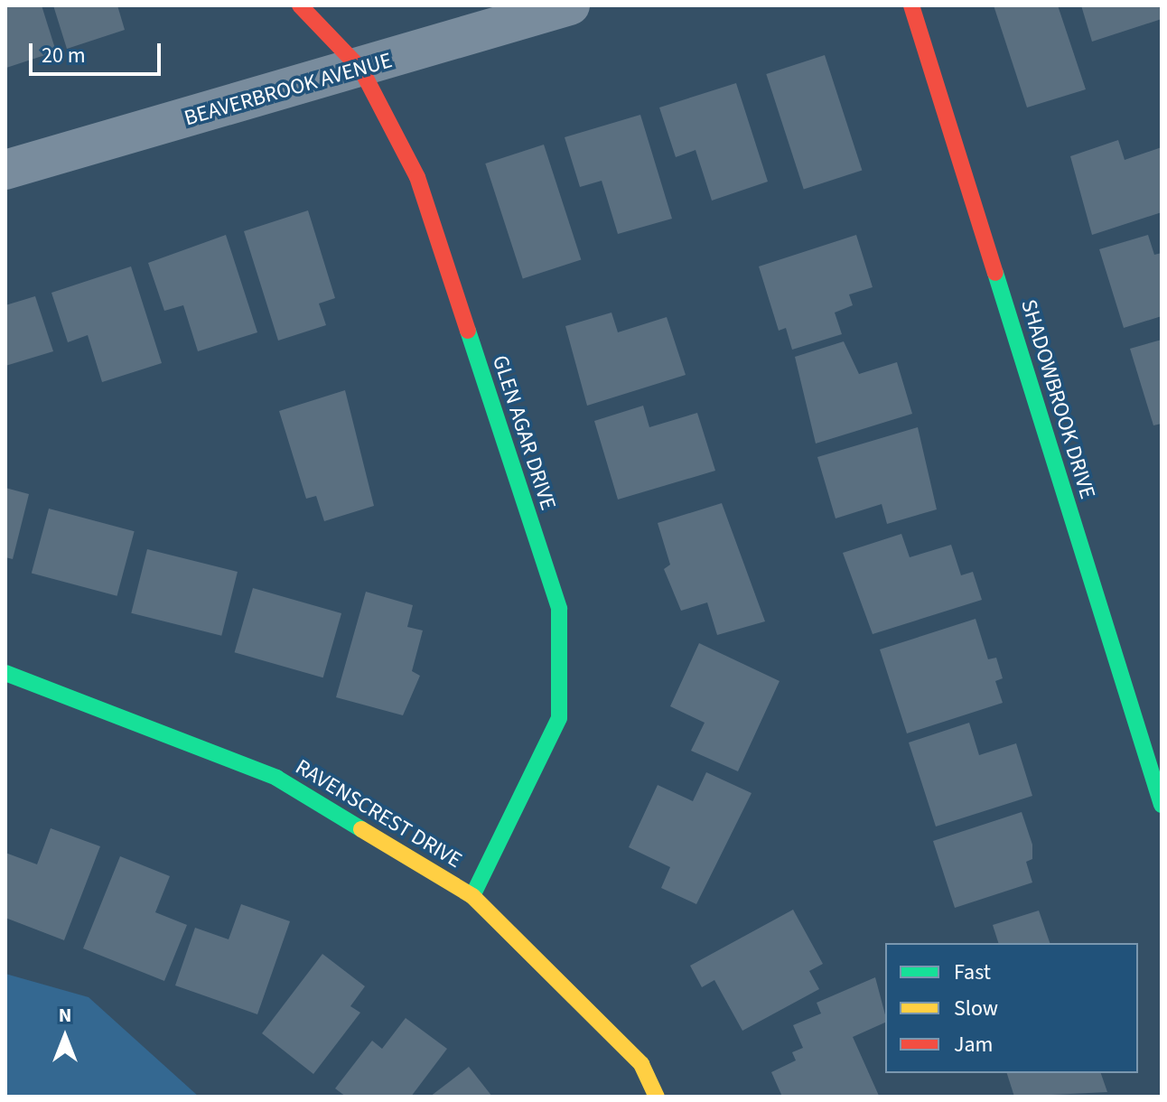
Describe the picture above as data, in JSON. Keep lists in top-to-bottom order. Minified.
{"streets":{"street":["BEAVERBROOK AVENUE","SHADOWBROOK DRIVE","GLEN AGAR DRIVE","RAVENSCREST DRIVE"]},"crossings":[["BEAVERBROOK AVENUE","GLEN AGAR DRIVE"],["GLEN AGAR DRIVE","RAVENSCREST DRIVE"]],"legend":["Fast","Slow","Jam"],"scale_bar":"20 m","north":"top"}
